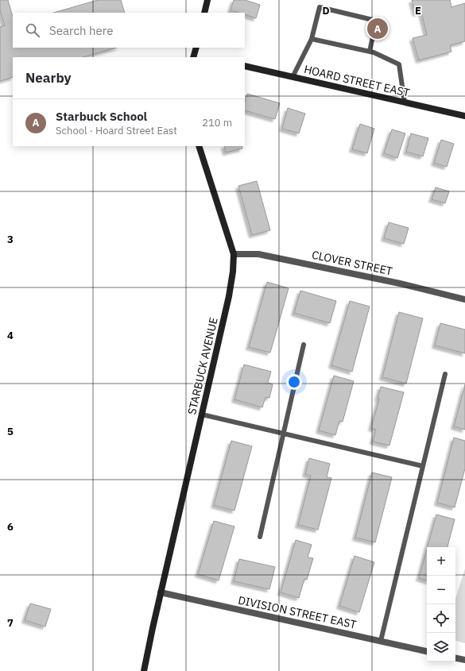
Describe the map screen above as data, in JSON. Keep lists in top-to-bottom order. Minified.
{"streets":{"street":["HOARD STREET EAST","CLOVER STREET","STARBUCK AVENUE","DIVISION STREET EAST"]},"crossings":[["CLOVER STREET","STARBUCK AVENUE"],["STARBUCK AVENUE","DIVISION STREET EAST"]],"page":{"search":"Search here","pins":"A","heading":"Nearby","list":[{"mark":"A","name":"Starbuck School","note":"School · Hoard Street East","value":"210 m"}],"map_buttons":["+","−"]},"grid":{"columns":["D","E"],"rows":["3","4","5","6","7"]}}
